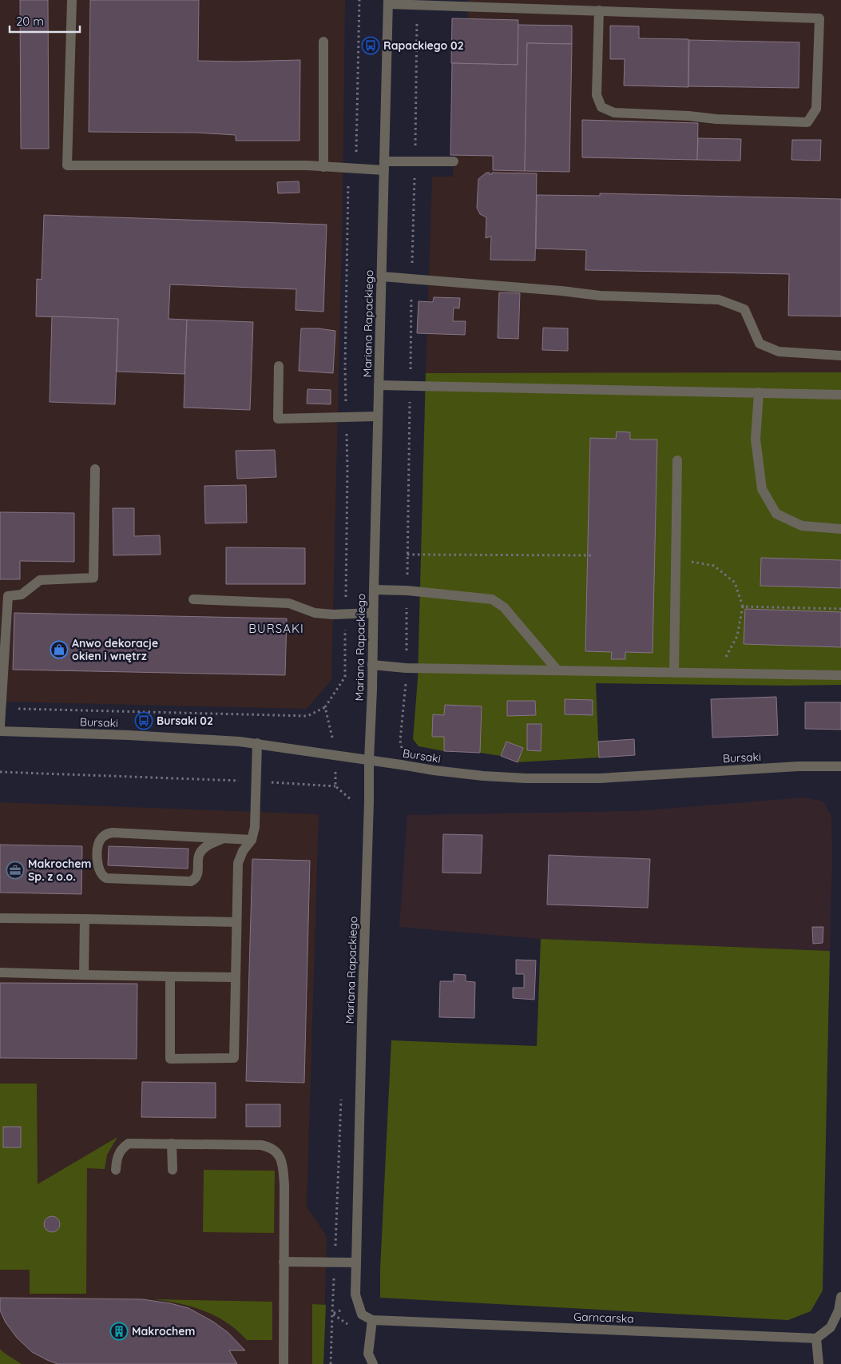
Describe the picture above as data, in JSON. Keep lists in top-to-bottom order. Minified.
{"streets":{"street":["Mariana Rapackiego","Bursaki","Garncarska"]},"crossings":[["Mariana Rapackiego","Bursaki"]],"districts":["BURSAKI"],"places":{"bus stop":["Rapackiego 02","Bursaki 02"],"shop":["Anwo dekoracje okien i wnętrz"],"office":["Makrochem Sp. z o.o."],"building":["Makrochem"]},"scale_bar":"20 m"}
